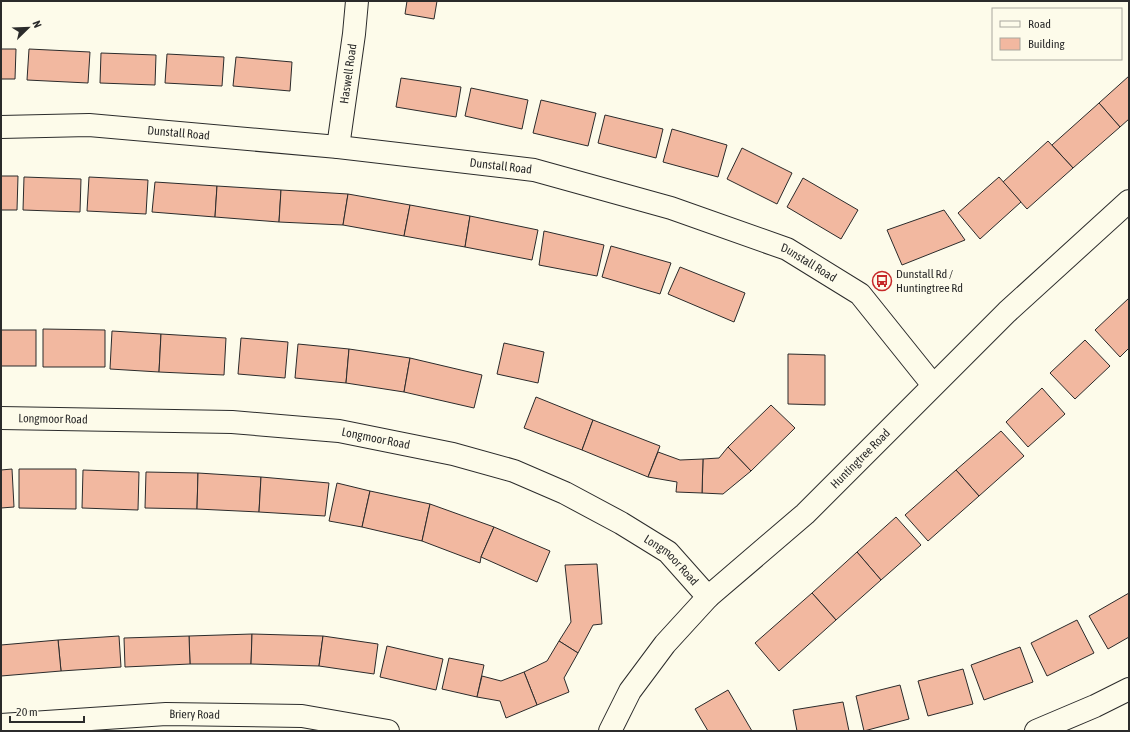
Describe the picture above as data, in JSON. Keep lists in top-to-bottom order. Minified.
{"streets":{"street":["Haswell Road","Dunstall Road","Longmoor Road","Huntingtree Road","Briery Road"]},"crossings":[["Haswell Road","Dunstall Road"],["Dunstall Road","Huntingtree Road"],["Longmoor Road","Huntingtree Road"]],"places":{"bus stop":["Dunstall Rd / Huntingtree Rd"]},"legend":["Road","Building"],"scale_bar":"20 m","north":"top right"}
